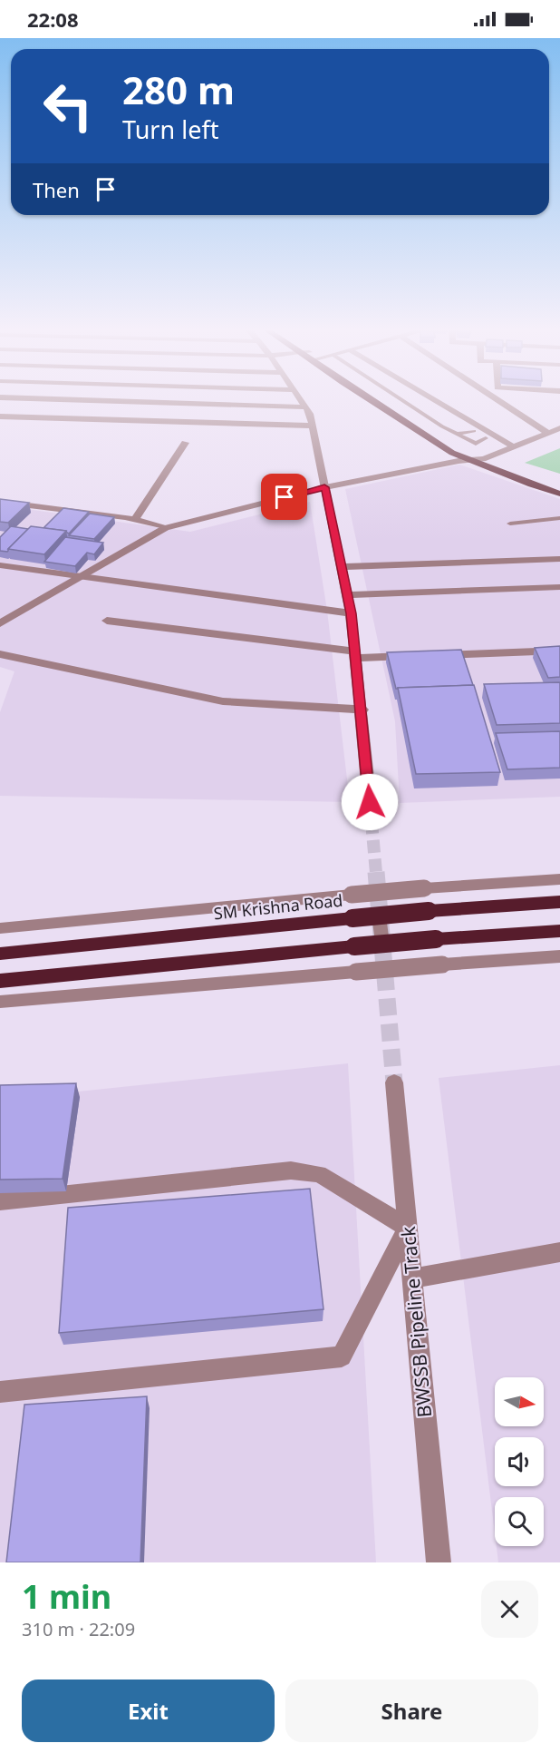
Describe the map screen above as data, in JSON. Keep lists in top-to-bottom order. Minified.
{"streets":{"highway":["SM Krishna Road"],"street":["BWSSB Pipeline Track"]},"north":"right","page":{"status":"22:08","turn":["280 m","Turn left"],"then":"Then","heading":["1 min","310 m · 22:09"],"buttons":["Exit","Share"]}}
